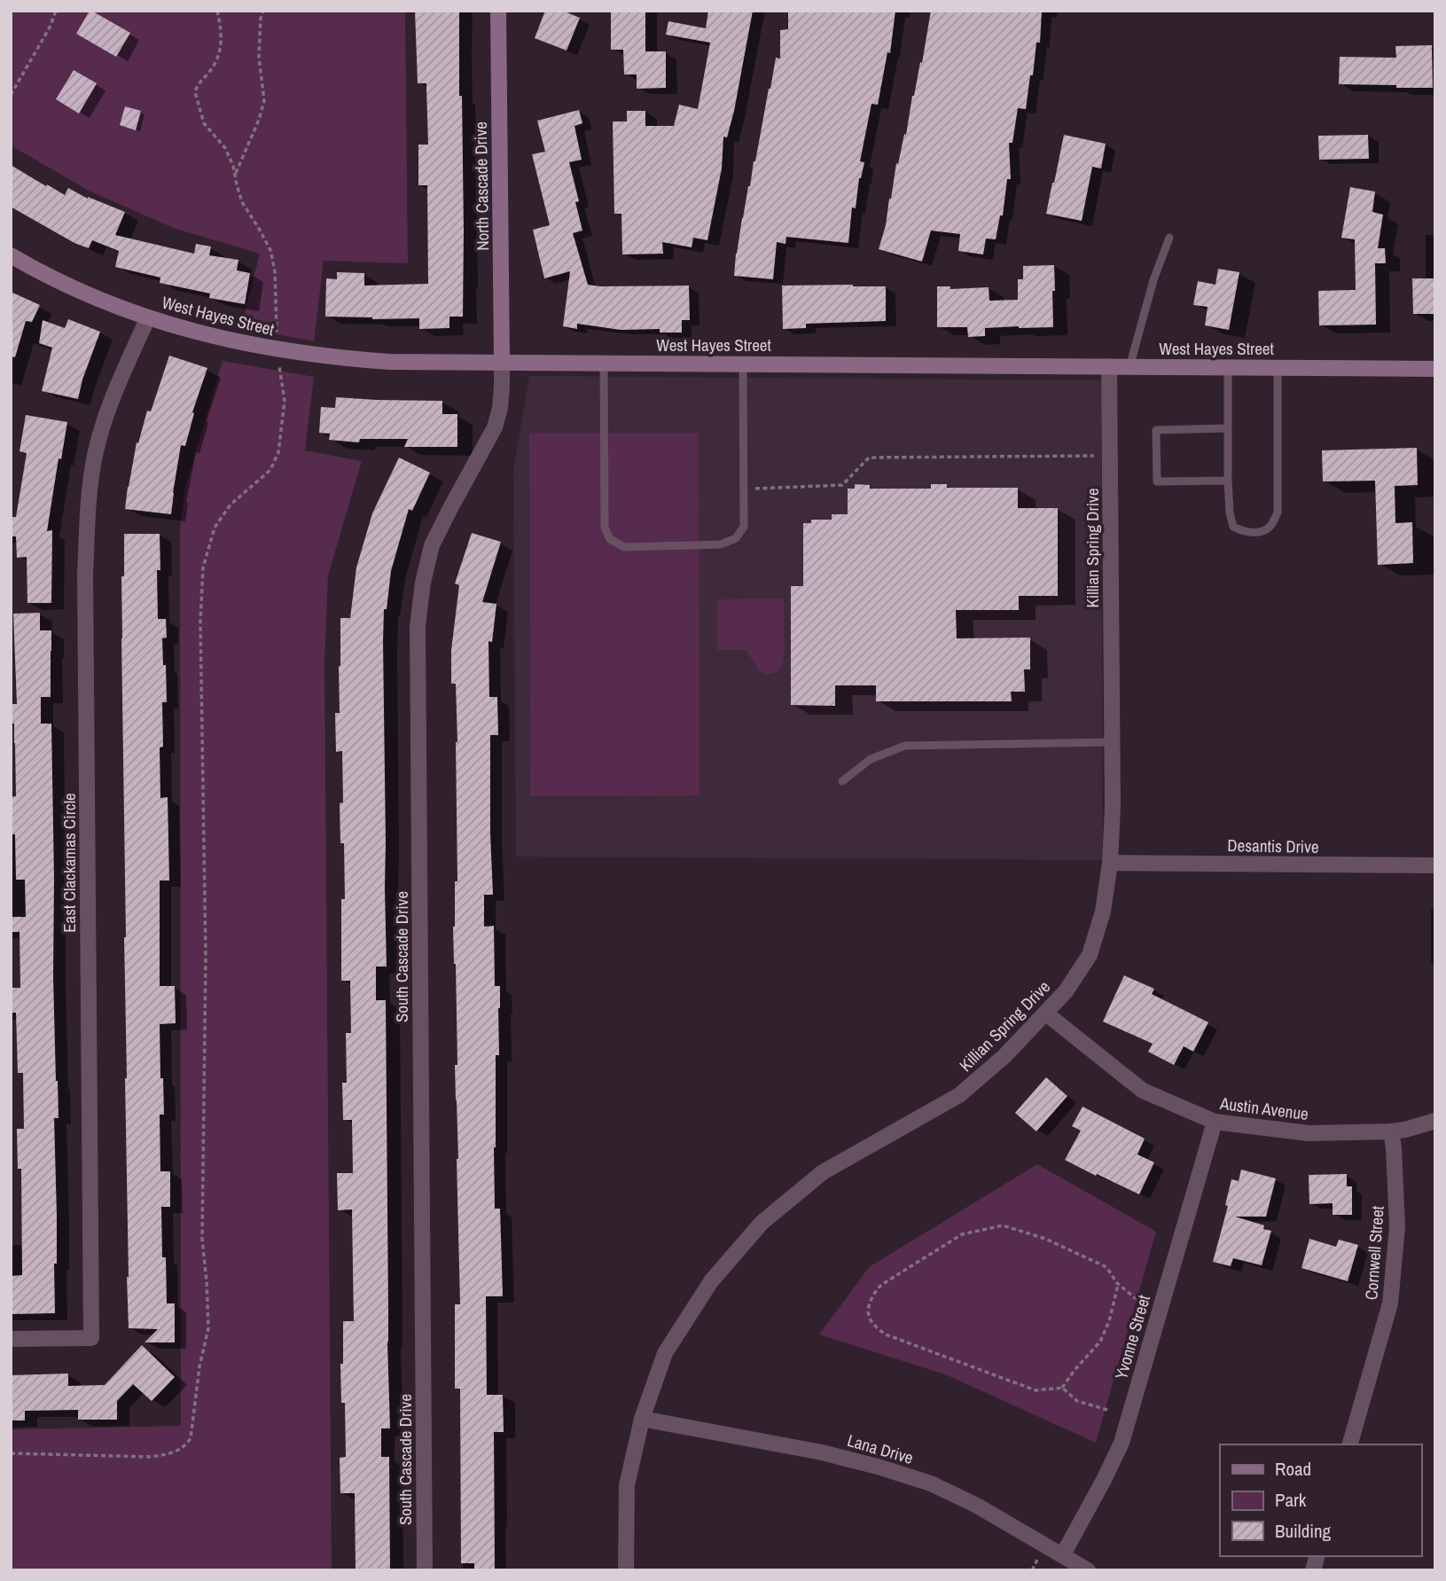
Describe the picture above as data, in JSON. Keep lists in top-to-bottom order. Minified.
{"streets":{"street":["North Cascade Drive","West Hayes Street","Killian Spring Drive","Desantis Drive","East Clackamas Circle","South Cascade Drive","Austin Avenue","Cornwell Street","Yvonne Street","Lana Drive"]},"crossings":[["North Cascade Drive","West Hayes Street"],["North Cascade Drive","South Cascade Drive"],["West Hayes Street","Killian Spring Drive"],["West Hayes Street","East Clackamas Circle"],["West Hayes Street","South Cascade Drive"],["Killian Spring Drive","Desantis Drive"],["Killian Spring Drive","Austin Avenue"],["Killian Spring Drive","Lana Drive"],["Austin Avenue","Cornwell Street"],["Austin Avenue","Yvonne Street"],["Yvonne Street","Lana Drive"]],"legend":["Road","Park","Building"]}
